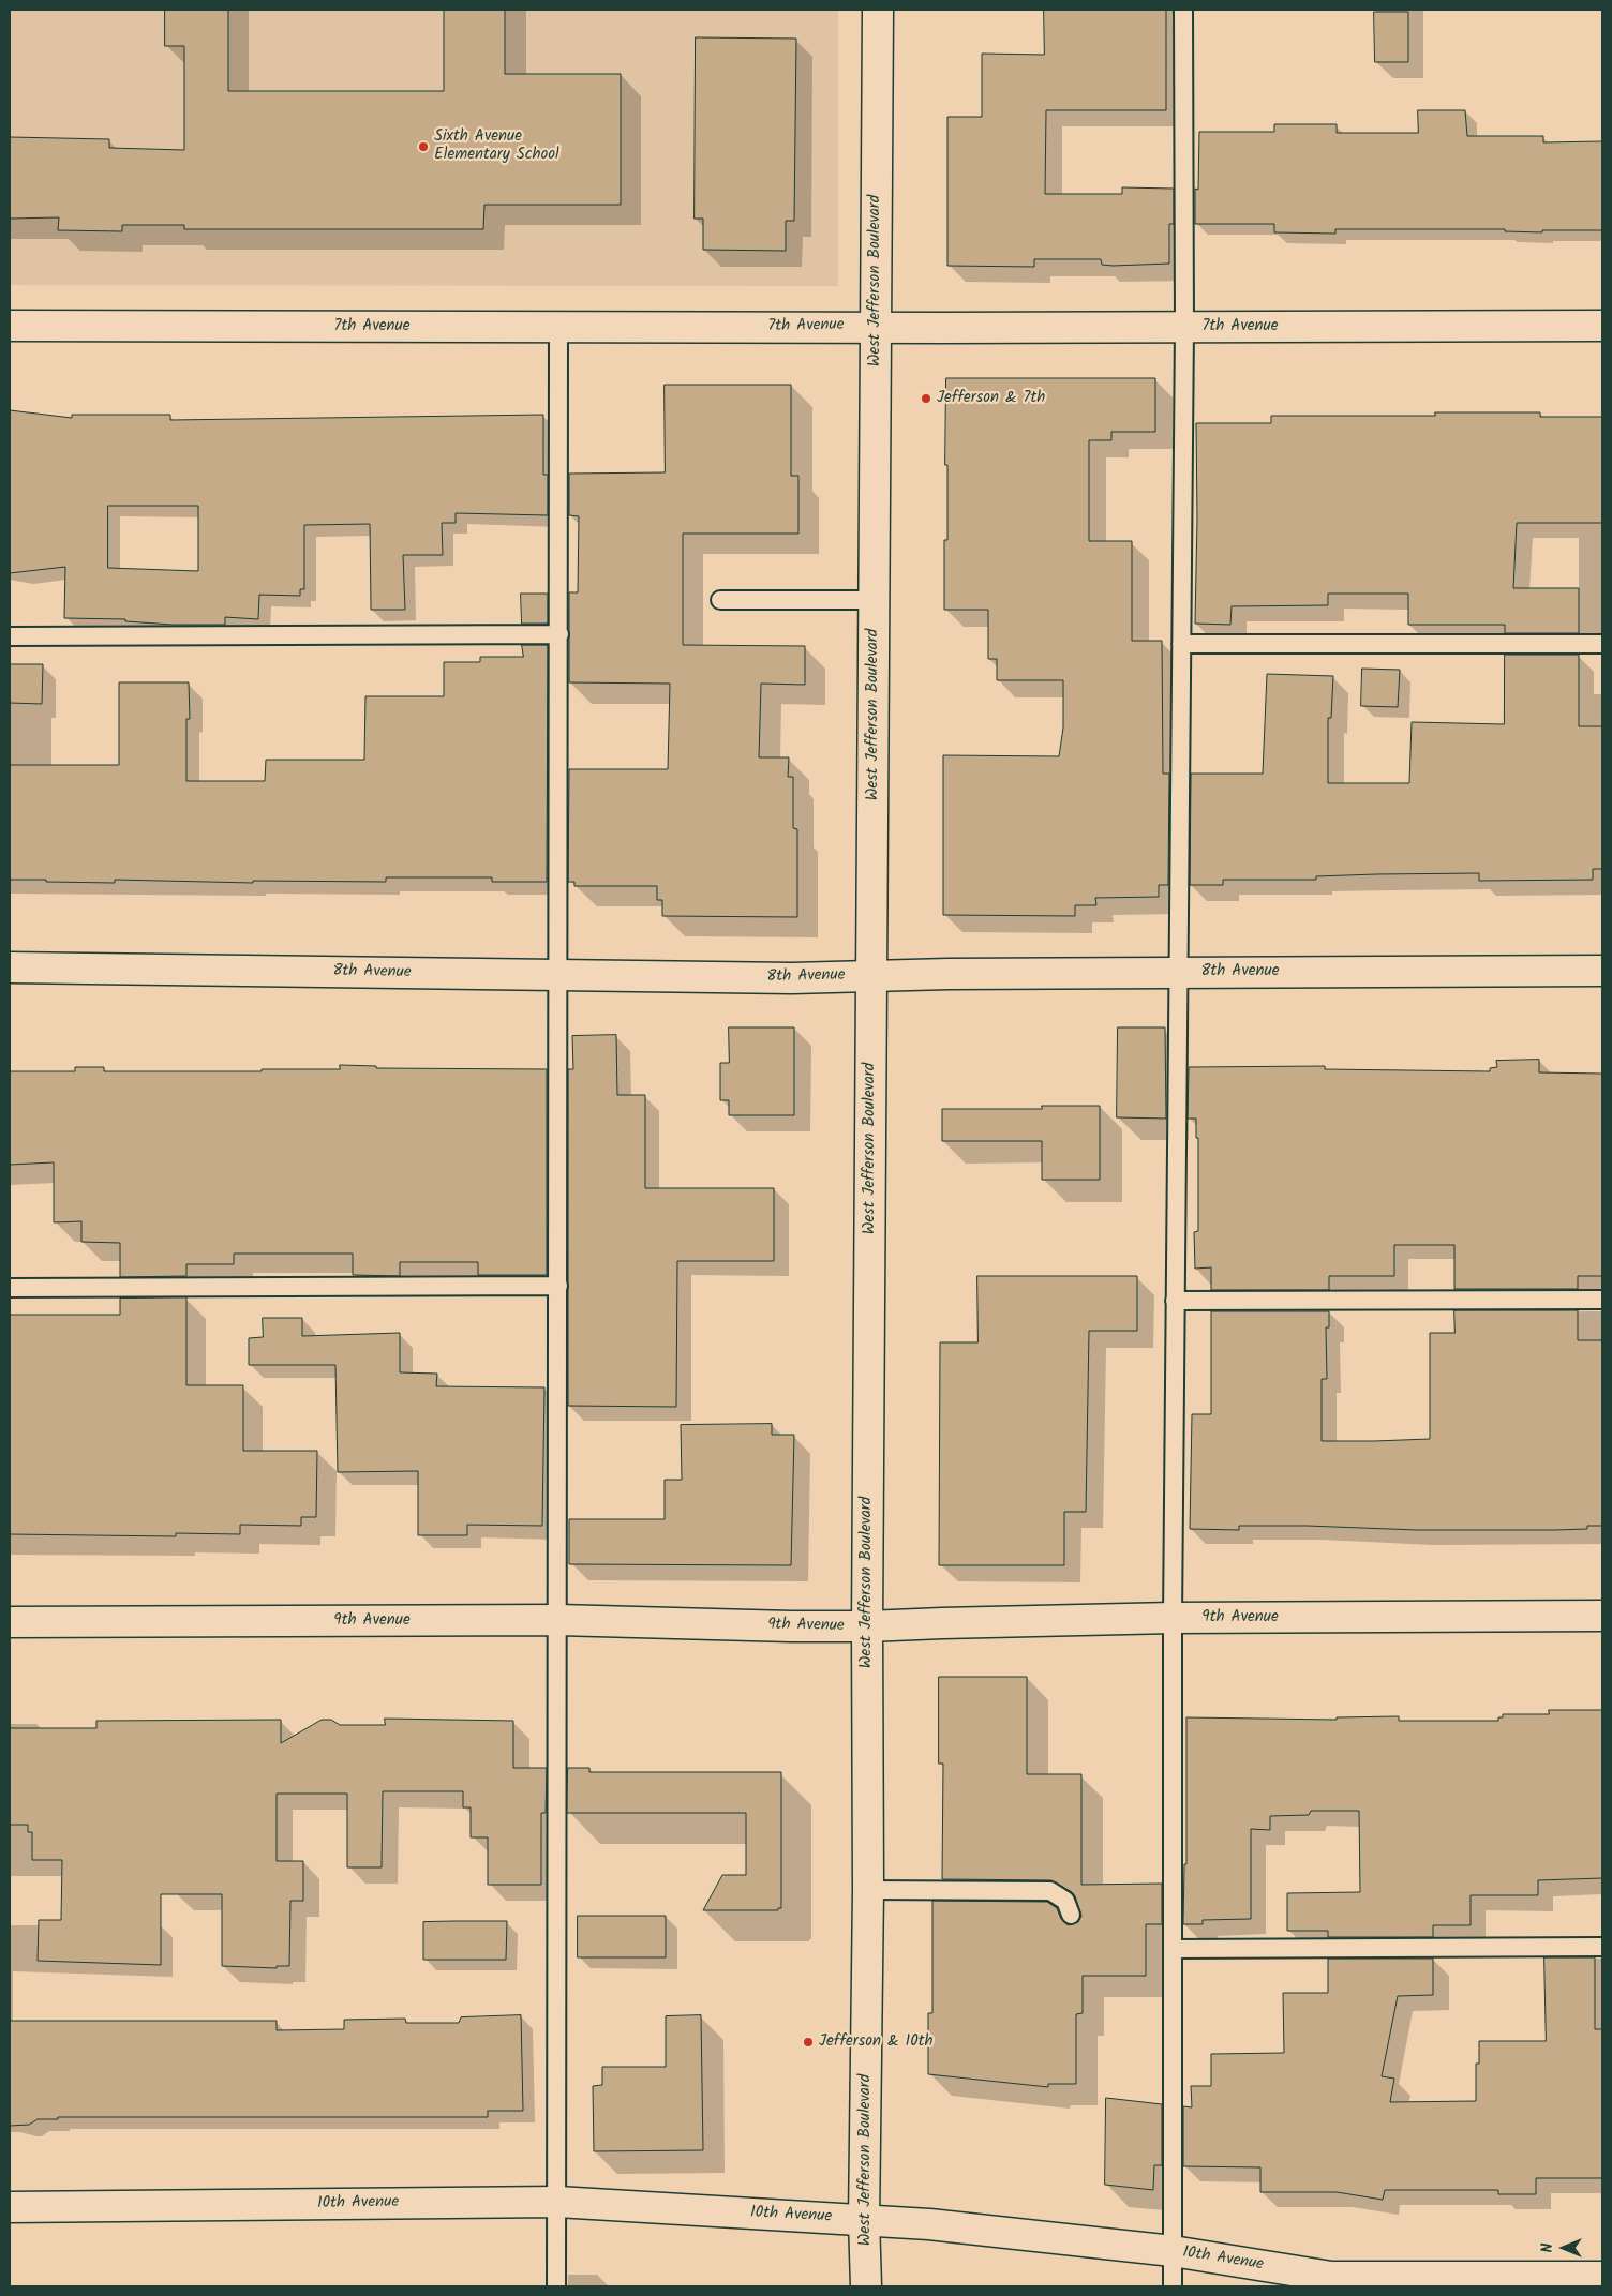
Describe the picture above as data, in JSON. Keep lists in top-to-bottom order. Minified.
{"streets":{"street":["West Jefferson Boulevard","7th Avenue","8th Avenue","9th Avenue","10th Avenue"]},"crossings":[["West Jefferson Boulevard","7th Avenue"],["West Jefferson Boulevard","8th Avenue"],["West Jefferson Boulevard","9th Avenue"],["West Jefferson Boulevard","10th Avenue"]],"places":["Sixth Avenue Elementary School","Jefferson & 7th","Jefferson & 10th"],"north":"left"}
